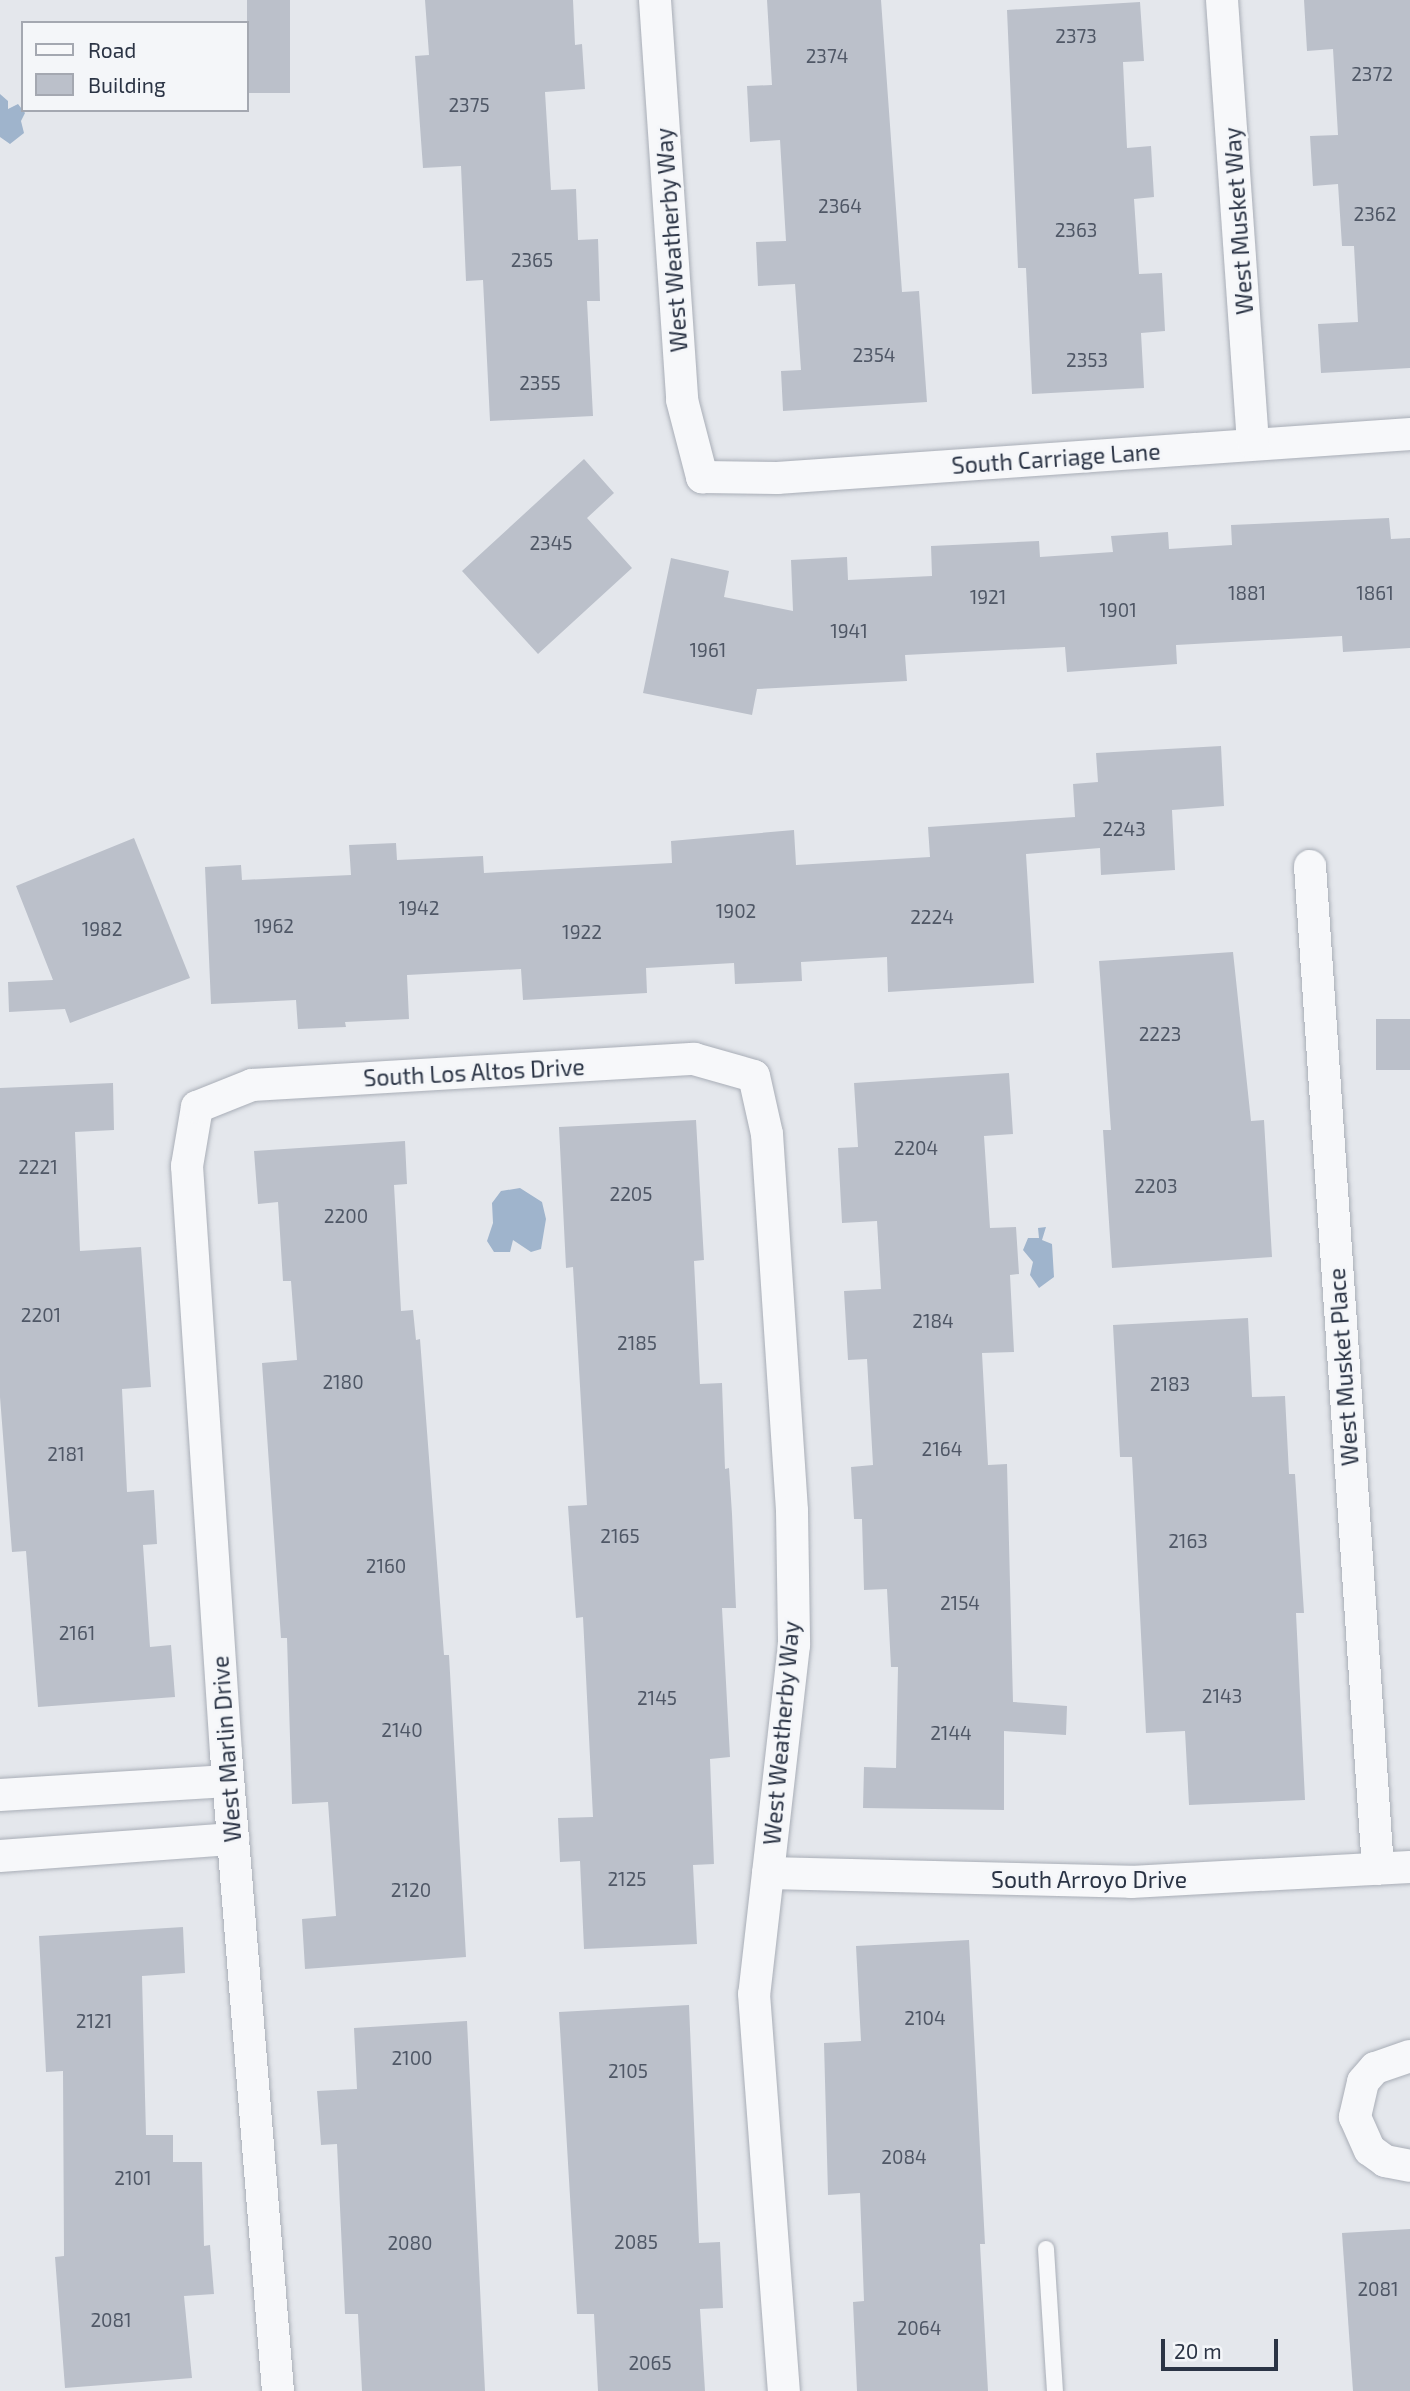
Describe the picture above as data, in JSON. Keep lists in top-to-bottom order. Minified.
{"streets":{"street":["West Musket Way","West Weatherby Way","South Carriage Lane","South Los Altos Drive","West Musket Place","West Marlin Drive","South Arroyo Drive"]},"crossings":[["West Musket Way","South Carriage Lane"],["West Weatherby Way","South Carriage Lane"],["West Weatherby Way","South Los Altos Drive"],["West Weatherby Way","South Arroyo Drive"],["South Los Altos Drive","West Marlin Drive"],["West Musket Place","South Arroyo Drive"]],"house_numbers":["2373","2374","2372","2375","2364","2362","2363","2365","2354","2353","2355","2345","1881","1861","1921","1901","1941","1961","2243","1942","1902","2224","1962","1982","1922","2223","2204","2221","2203","2205","2200","2201","2184","2185","2180","2183","2164","2181","2165","2163","2160","2154","2161","2143","2145","2140","2144","2125","2120","2104","2121","2100","2105","2084","2101","2085","2080","2081","2081","2064","2065"],"legend":["Road","Building"],"scale_bar":"20 m"}
